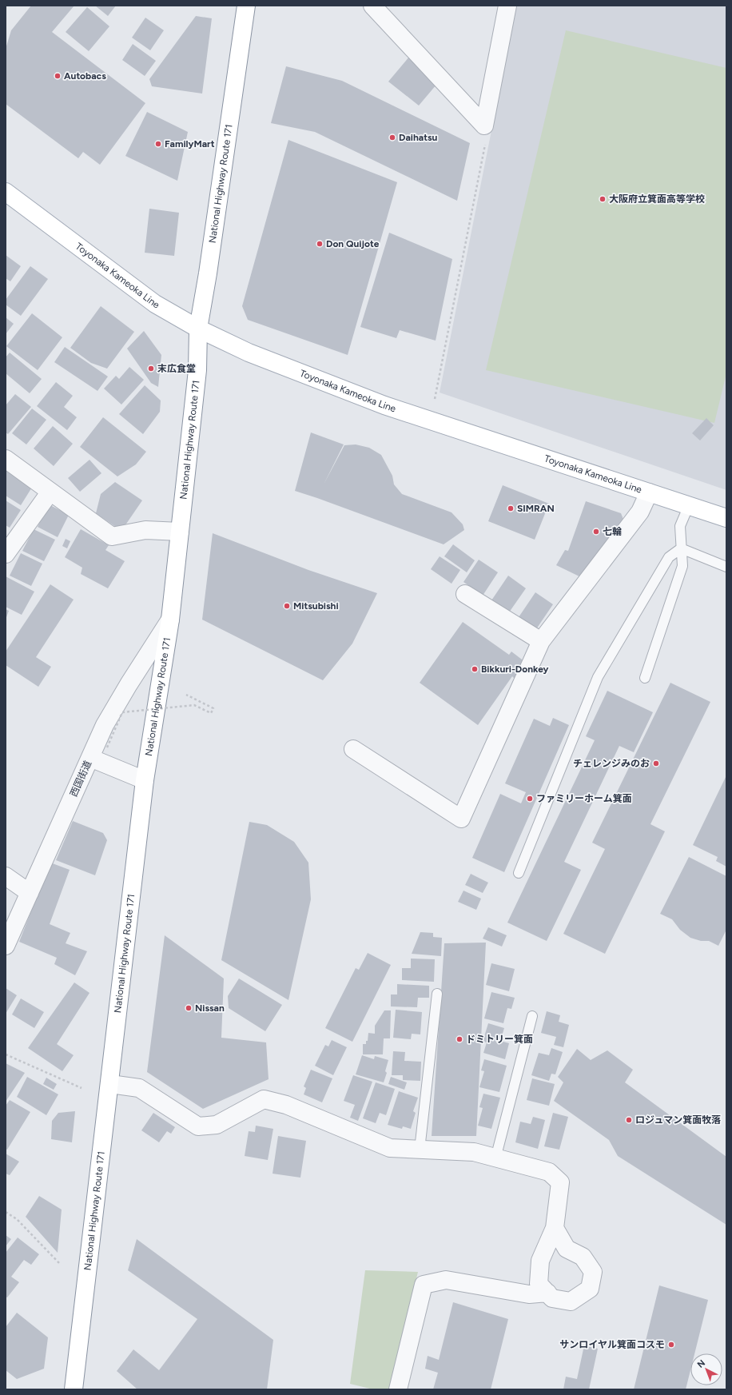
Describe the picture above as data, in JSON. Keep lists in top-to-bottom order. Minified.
{"streets":{"main road":["National Highway Route 171","Toyonaka Kameoka Line"],"street":["西国街道"]},"crossings":[["National Highway Route 171","Toyonaka Kameoka Line"],["National Highway Route 171","西国街道"]],"places":["Autobacs","Daihatsu","FamilyMart","大阪府立箕面高等学校","Don Quijote","末広食堂","SIMRAN","七輪","Mitsubishi","Bikkuri-Donkey","チェレンジみのお","ファミリーホーム箕面","Nissan","ドミトリー箕面","ロジュマン箕面牧落","サンロイヤル箕面コスモ"],"north":"top left"}
